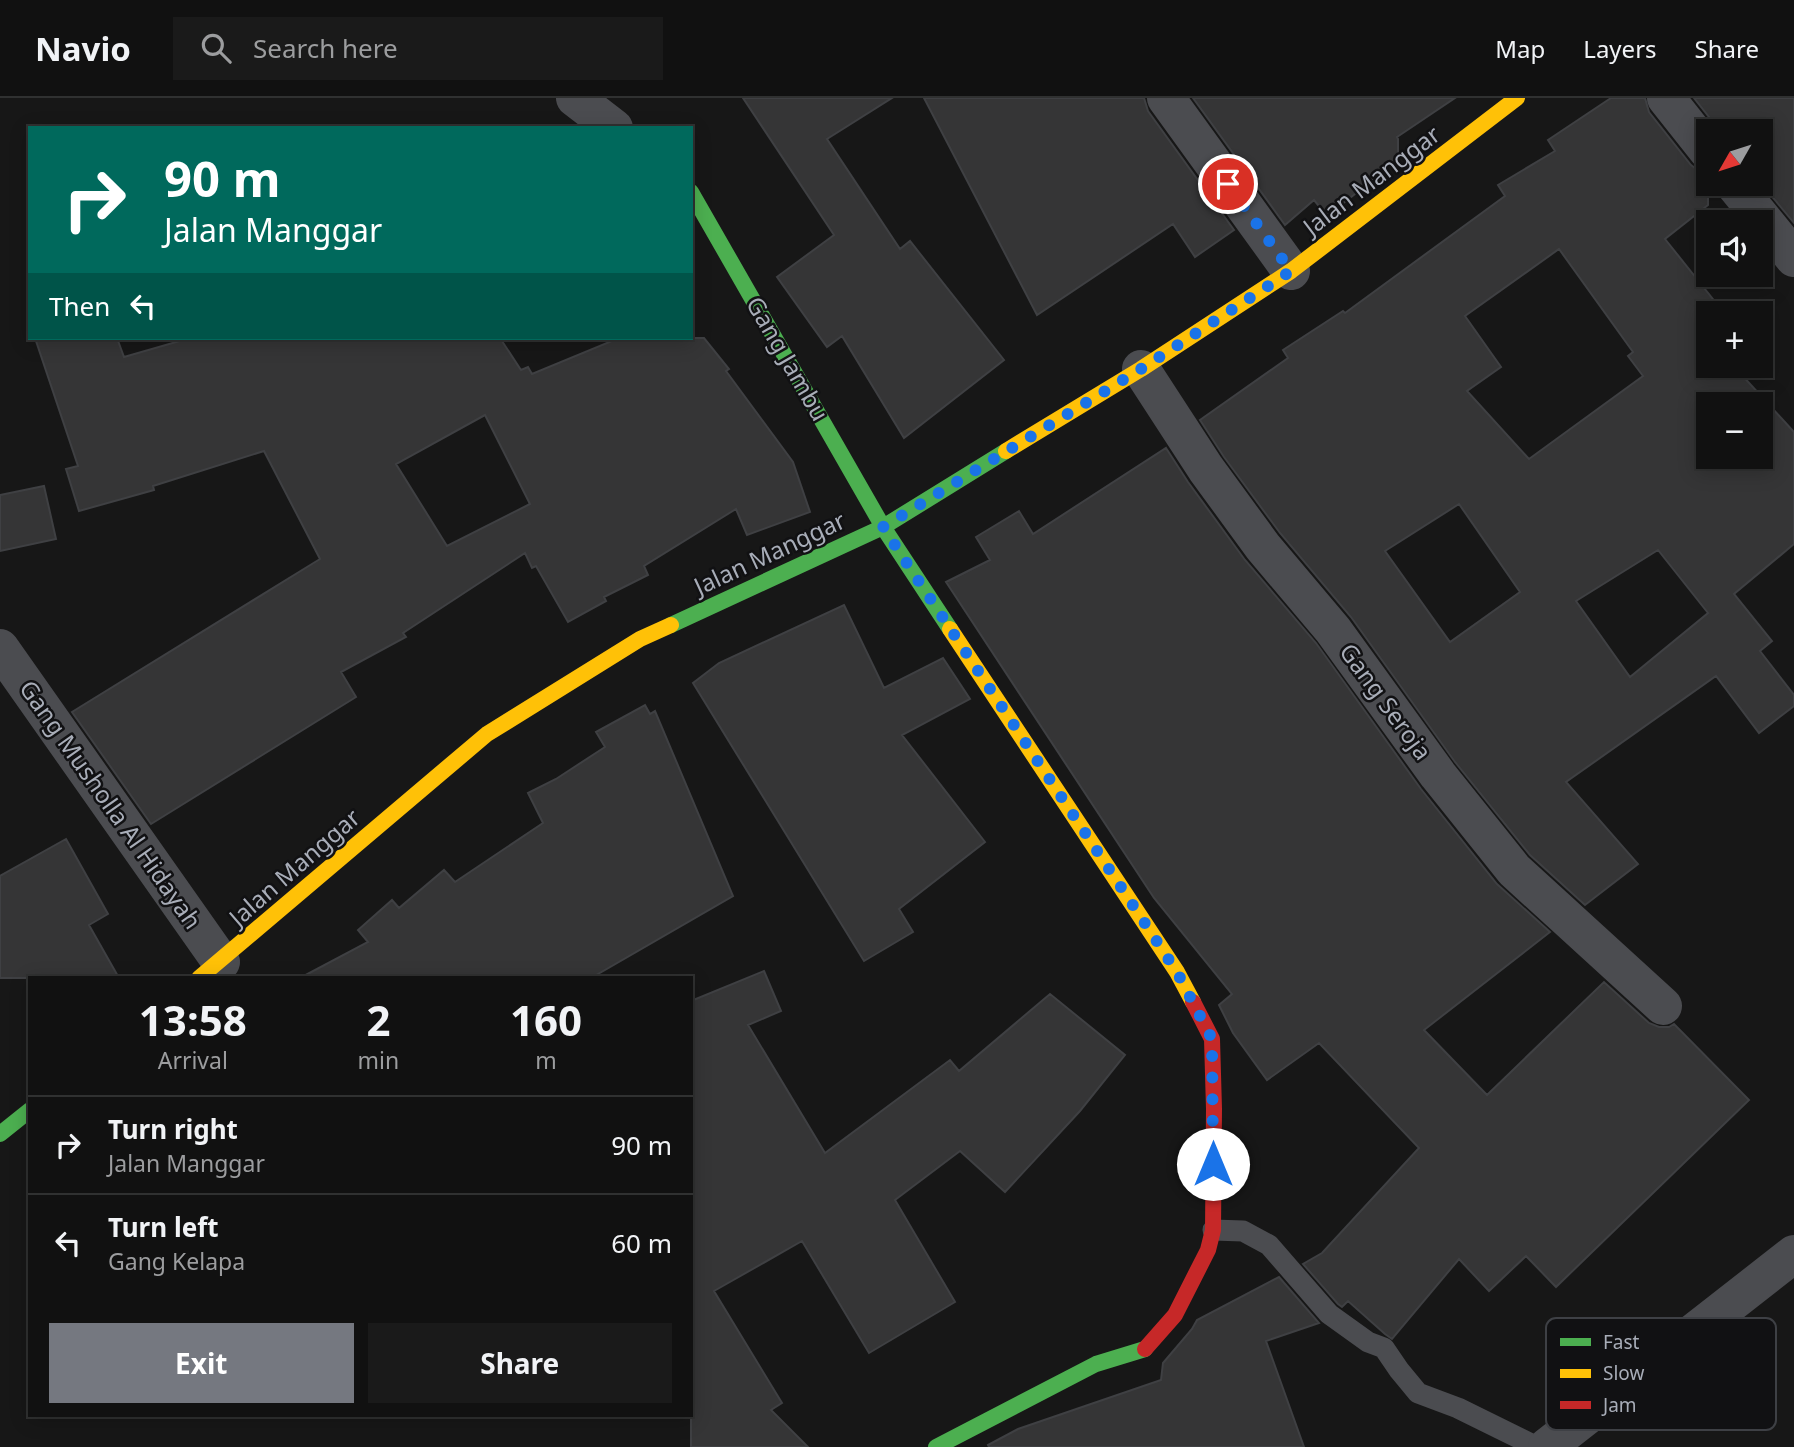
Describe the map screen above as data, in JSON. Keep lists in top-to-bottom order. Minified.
{"streets":{"main road":["Jalan Manggar","Gang Jambu"],"street":["Gang Seroja","Gang Musholla Al Hidayah"]},"crossings":[["Jalan Manggar","Gang Jambu"],["Jalan Manggar","Gang Seroja"],["Jalan Manggar","Gang Musholla Al Hidayah"]],"legend":["Fast","Slow","Jam"],"north":"bottom left","page":{"header":"Navio","search":"Search here","nav":["Map","Layers","Share"],"map_buttons":["+","−"],"turn":["90 m","Jalan Manggar"],"then":"Then","eta":["13:58","Arrival","2","min","160","m"],"list":[{"name":"Turn right","note":"Jalan Manggar","value":"90 m"},{"name":"Turn left","note":"Gang Kelapa","value":"60 m"}],"buttons":["Exit","Share"]}}
